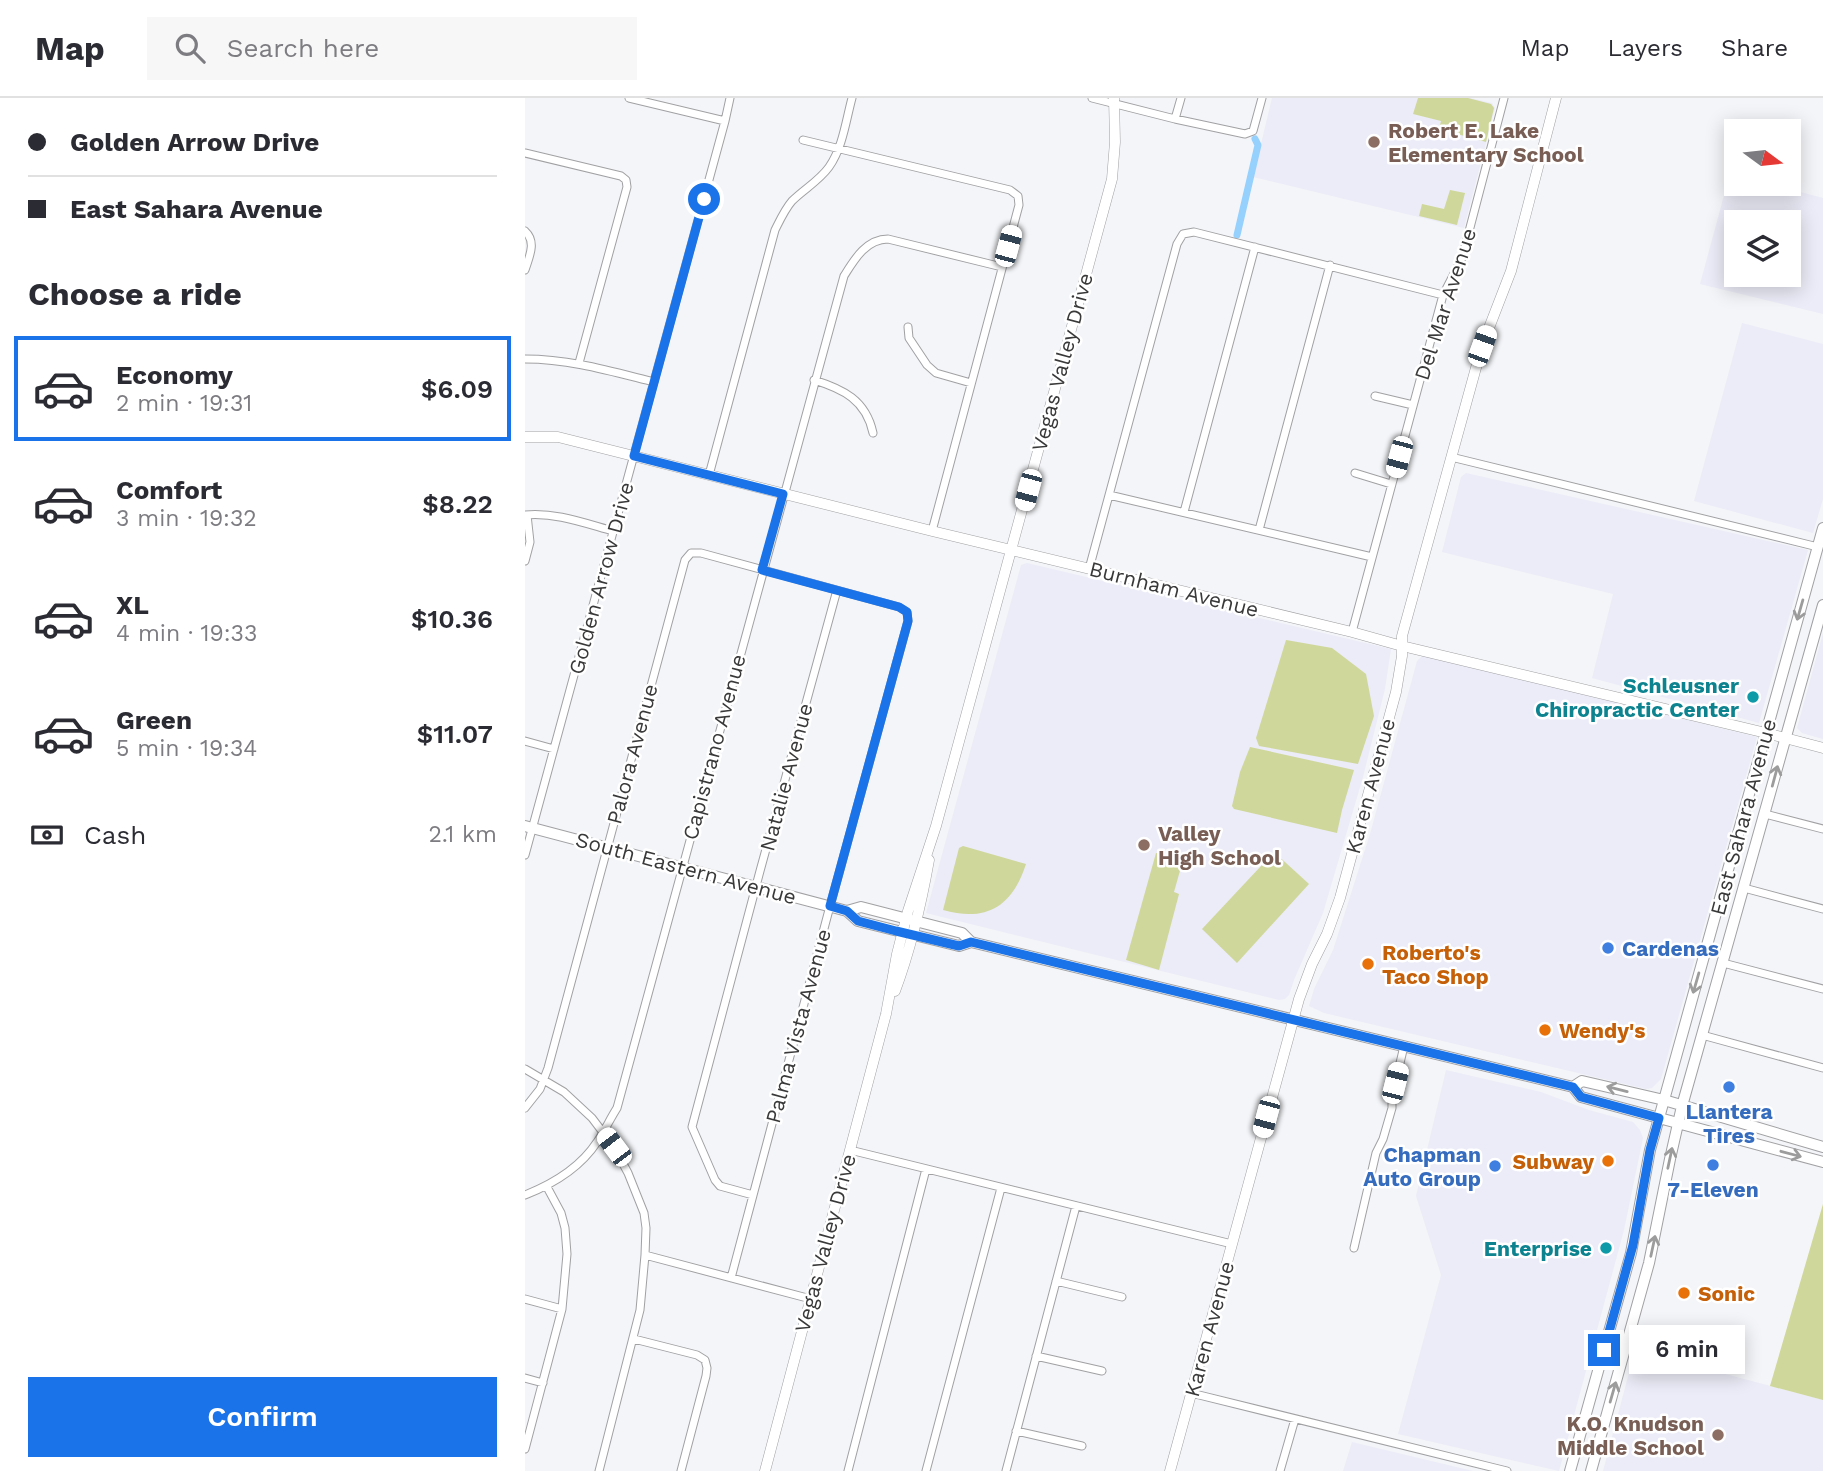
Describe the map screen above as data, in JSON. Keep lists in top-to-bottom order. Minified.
{"streets":{"main road":["East Sahara Avenue","South Eastern Avenue"],"street":["Del Mar Avenue","Vegas Valley Drive","Golden Arrow Drive","Burnham Avenue","Capistrano Avenue","Palora Avenue","Natalie Avenue","Karen Avenue","Palma Vista Avenue"]},"crossings":[["Del Mar Avenue","Burnham Avenue"],["Vegas Valley Drive","Burnham Avenue"],["Vegas Valley Drive","South Eastern Avenue"],["Golden Arrow Drive","Burnham Avenue"],["Golden Arrow Drive","South Eastern Avenue"],["Burnham Avenue","Capistrano Avenue"],["Burnham Avenue","Karen Avenue"],["Burnham Avenue","East Sahara Avenue"],["Capistrano Avenue","Palora Avenue"],["Capistrano Avenue","South Eastern Avenue"],["Palora Avenue","South Eastern Avenue"],["Natalie Avenue","South Eastern Avenue"],["Natalie Avenue","Palma Vista Avenue"],["Karen Avenue","South Eastern Avenue"],["East Sahara Avenue","South Eastern Avenue"],["South Eastern Avenue","Palma Vista Avenue"]],"places":["Robert E. Lake Elementary School","Schleusner Chiropractic Center","Valley High School","Cardenas","Roberto's Taco Shop","Wendy's","Llantera Tires","Subway","7-Eleven","Chapman Auto Group","Enterprise","Sonic","K.O. Knudson Middle School"],"north":"right","page":{"header":"Map","search":"Search here","nav":["Map","Layers","Share"],"banner":["Golden Arrow Drive","East Sahara Avenue"],"heading":"Choose a ride","list":[{"name":"Economy","note":"2 min · 19:31","value":"$6.09"},{"name":"Comfort","note":"3 min · 19:32","value":"$8.22"},{"name":"XL","note":"4 min · 19:33","value":"$10.36"},{"name":"Green","note":"5 min · 19:34","value":"$11.07"}],"pay":["Cash","2.1 km"],"bubble":"6 min","buttons":"Confirm"}}
